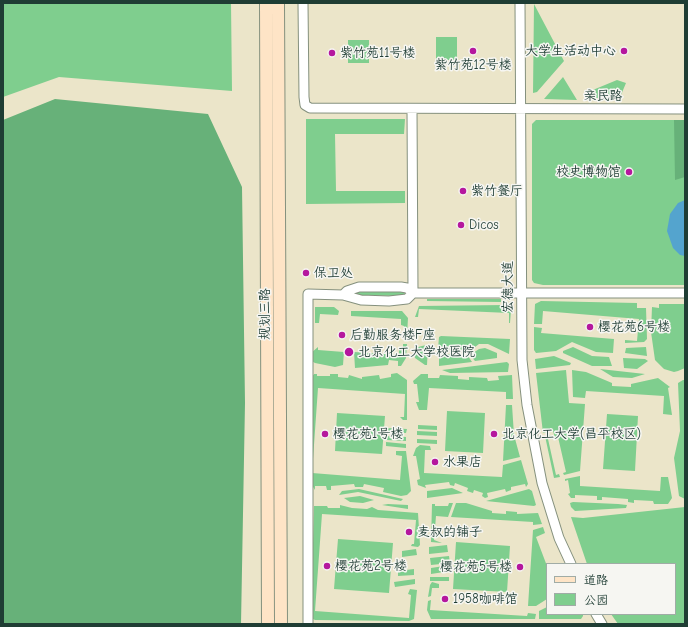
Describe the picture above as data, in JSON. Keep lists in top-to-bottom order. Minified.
{"streets":{"main road":["规划三路"],"street":["亲民路","宏德大道"]},"crossings":[["亲民路","宏德大道"]],"places":["紫竹苑12号楼","大学生活动中心","紫竹苑11号楼","校史博物馆","紫竹餐厅","Dicos","保卫处","樱花苑6号楼","后勤服务楼F座","北京化工大学校医院","樱花苑1号楼","北京化工大学(昌平校区)","水果店","麦叔的铺子","樱花苑2号楼","樱花苑5号楼","1958咖啡馆"],"legend":["道路","公园"]}
